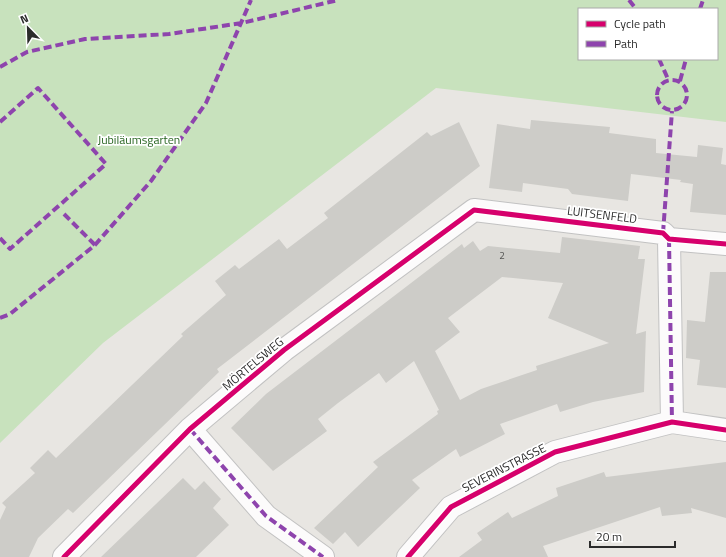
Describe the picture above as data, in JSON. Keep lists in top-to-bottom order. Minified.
{"streets":{"street":["LUITSENFELD","MÖRTELSWEG","SEVERINSTRASSE"]},"crossings":[["LUITSENFELD","MÖRTELSWEG"]],"parks":["Jubiläumsgarten"],"house_numbers":["2"],"legend":["Cycle path","Path"],"scale_bar":"20 m","north":"top left"}
